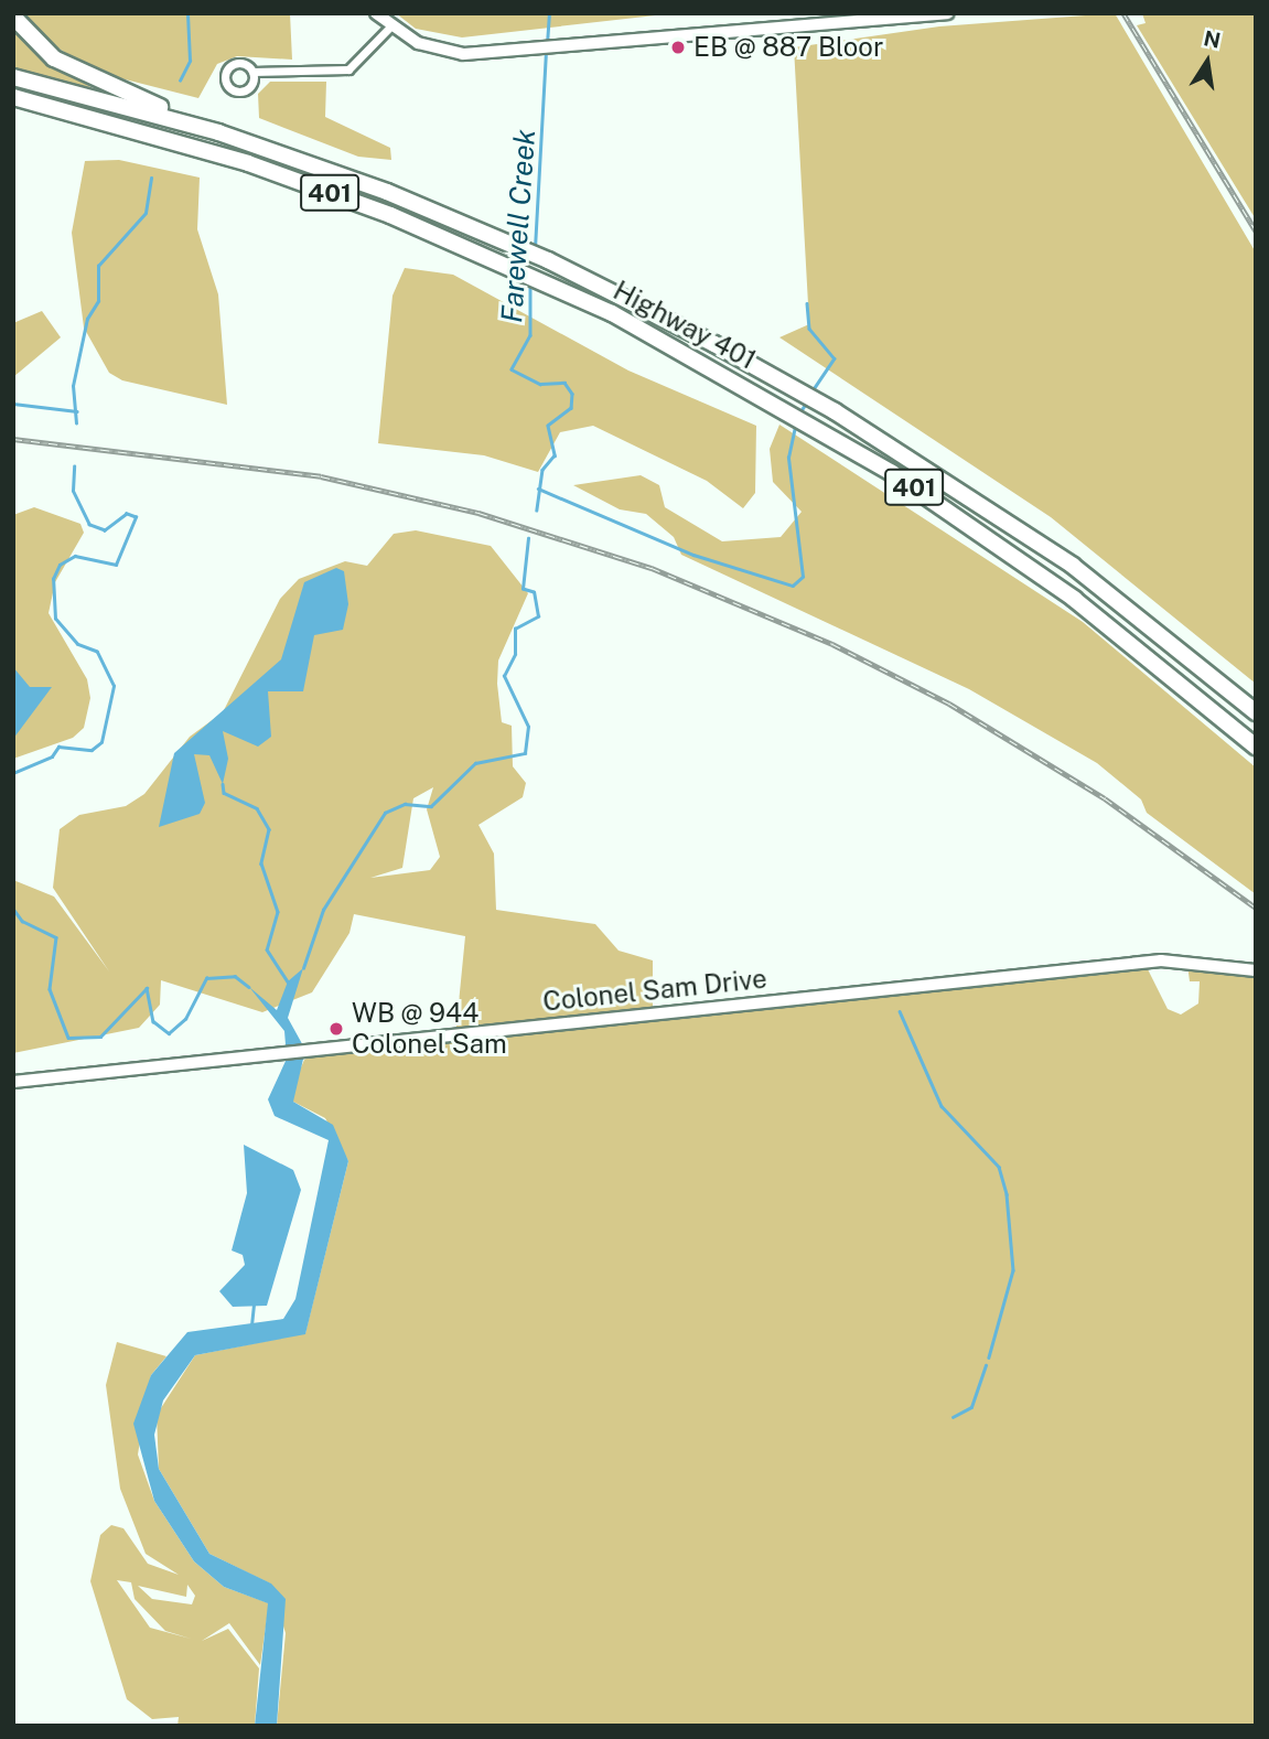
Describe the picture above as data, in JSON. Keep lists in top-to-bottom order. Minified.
{"streets":{"highway":["401","Highway 401"],"street":["Colonel Sam Drive"]},"water":["Farewell Creek"],"places":["EB @ 887 Bloor","WB @ 944 Colonel Sam"],"north":"top"}
